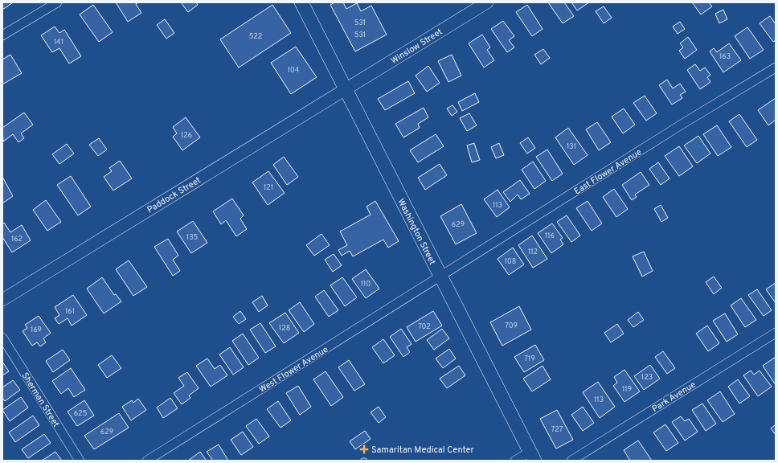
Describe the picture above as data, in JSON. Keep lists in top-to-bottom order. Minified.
{"streets":{"main road":["Winslow Street","Paddock Street","Washington Street"],"street":["East Flower Avenue","West Flower Avenue","Park Avenue","Sherman Street"]},"crossings":[["Winslow Street","Paddock Street"],["Winslow Street","Washington Street"],["East Flower Avenue","Washington Street"],["East Flower Avenue","West Flower Avenue"],["Paddock Street","Washington Street"],["Washington Street","West Flower Avenue"]],"places":{"health":["Samaritan Medical Center"]},"house_numbers":["531","531","522","141","163","104","126","131","121","113","629","116","135","162","112","108","110","161","709","702","128","169","719","123","119","113","625","727","629"]}
